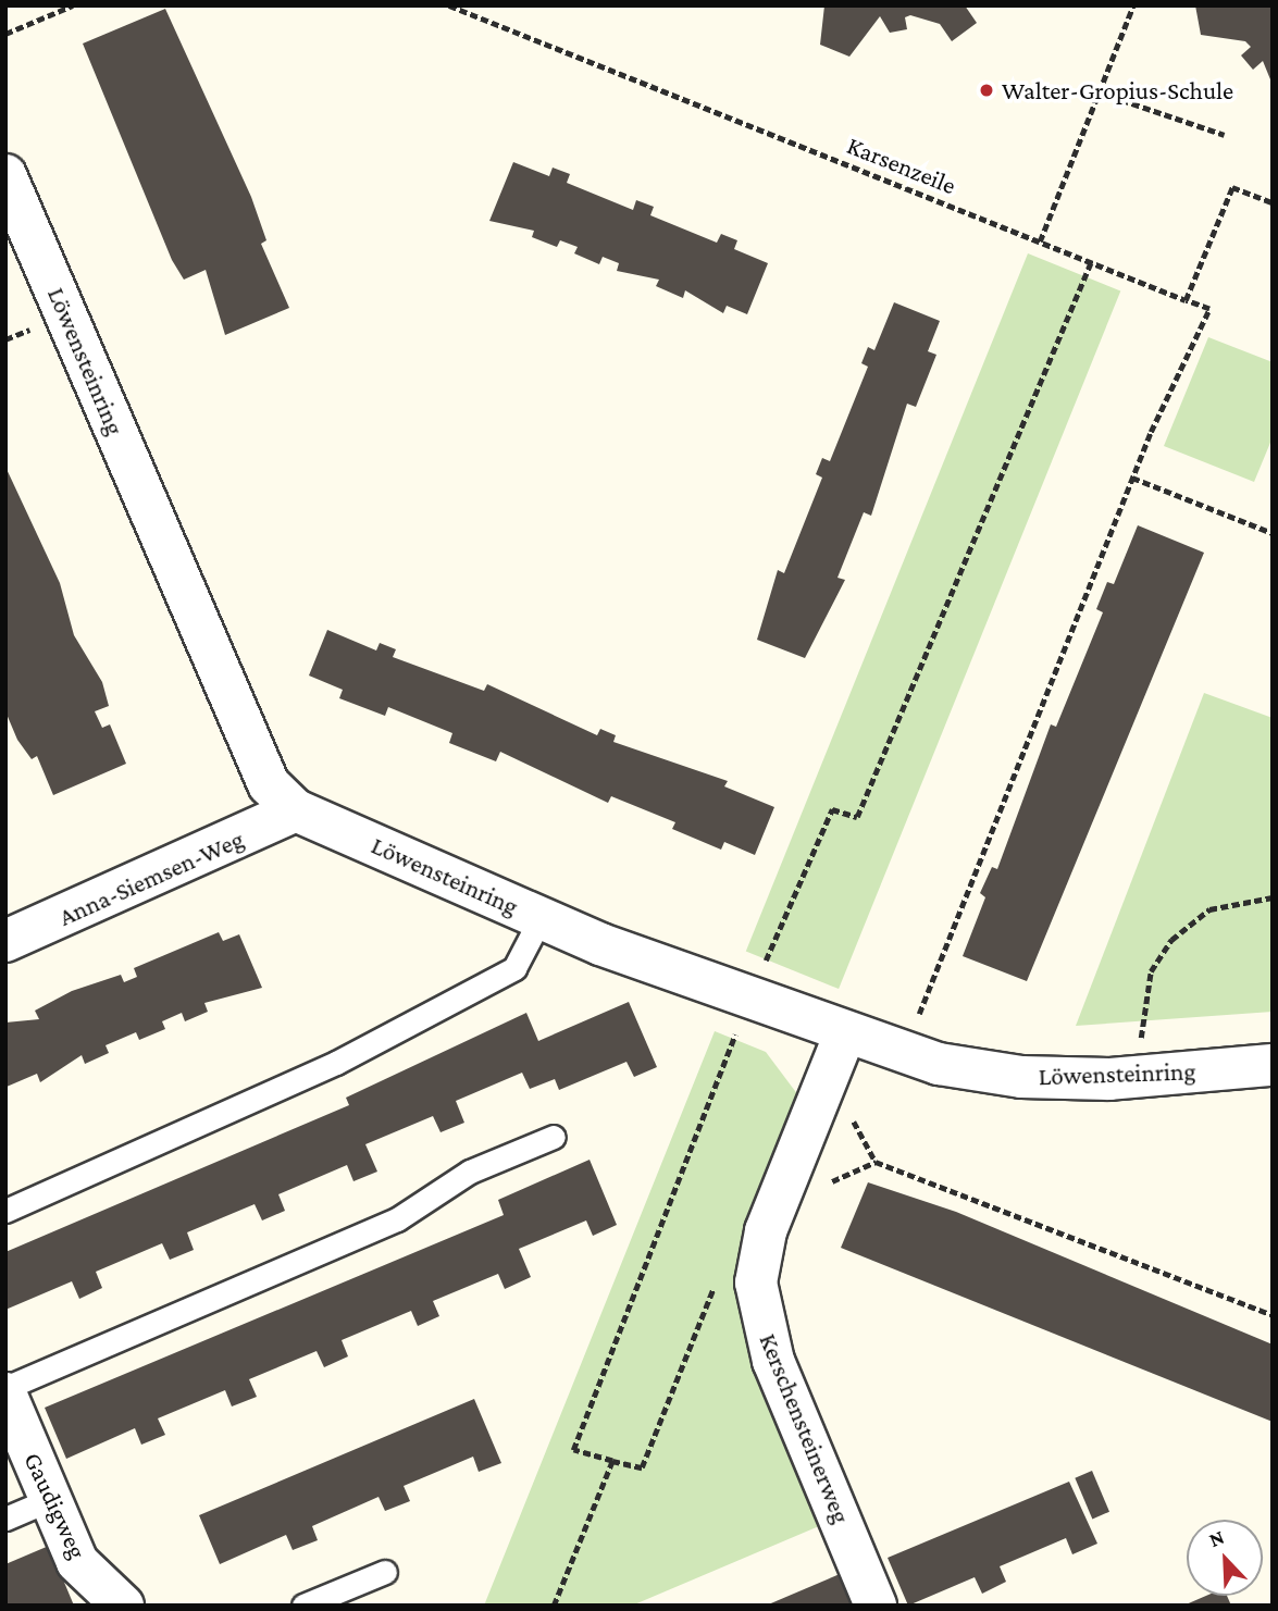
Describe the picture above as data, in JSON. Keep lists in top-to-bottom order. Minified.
{"streets":{"street":["Löwensteinring","Anna-Siemsen-Weg","Kerschensteinerweg","Gaudigweg"],"path":["Karsenzeile"]},"crossings":[["Löwensteinring","Anna-Siemsen-Weg"],["Löwensteinring","Kerschensteinerweg"]],"places":["Walter-Gropius-Schule"],"north":"top left"}
